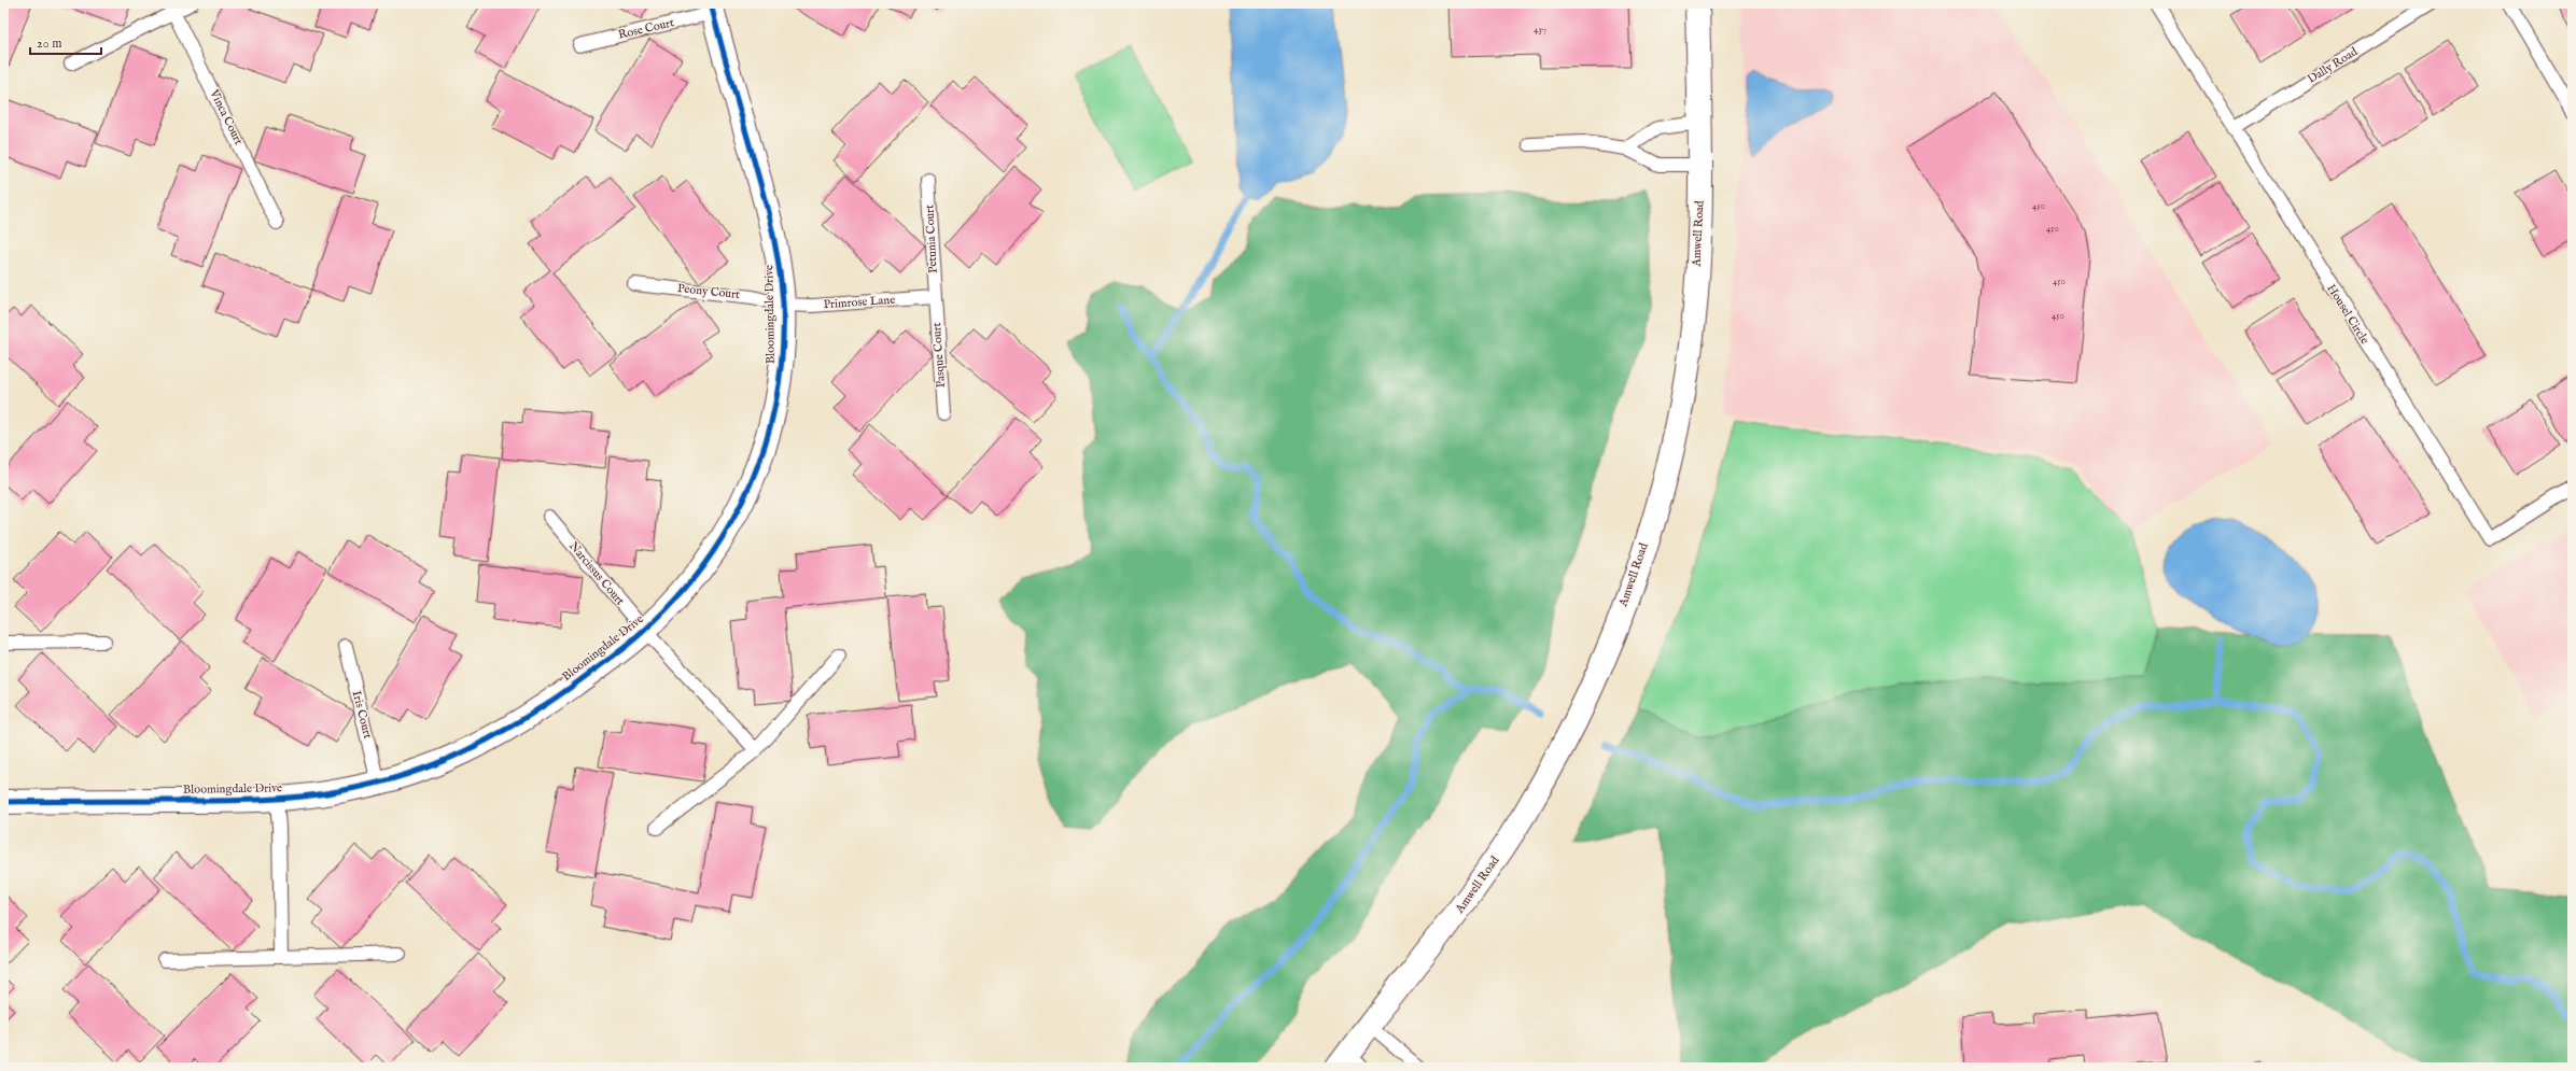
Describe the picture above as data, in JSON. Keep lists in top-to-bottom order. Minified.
{"streets":{"street":["Amwell Road","Bloomingdale Drive"],"lane":["Rose Court","Dally Road","Vinca Court","Petunia Court","Peony Court","Primrose Lane","Housel Circle","Pasque Court","Narcissus Court","Iris Court"]},"crossings":[["Rose Court","Bloomingdale Drive"],["Dally Road","Housel Circle"],["Petunia Court","Primrose Lane"],["Petunia Court","Pasque Court"],["Peony Court","Primrose Lane"],["Peony Court","Bloomingdale Drive"],["Primrose Lane","Bloomingdale Drive"],["Primrose Lane","Pasque Court"],["Bloomingdale Drive","Narcissus Court"],["Bloomingdale Drive","Iris Court"]],"house_numbers":["437","450","450","450","450"],"scale_bar":"20 m"}
